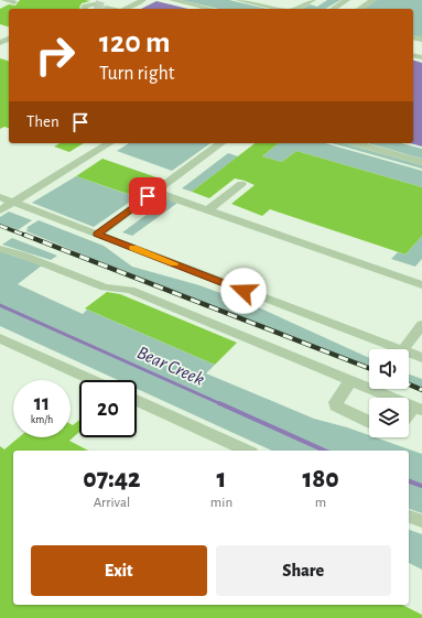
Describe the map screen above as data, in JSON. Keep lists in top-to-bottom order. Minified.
{"water":["Bear Creek"],"page":{"turn":["120 m","Turn right"],"then":"Then","speed":"11 km/h","limit":"20","eta":["07:42","Arrival","1","min","180","m"],"buttons":["Exit","Share"]}}
